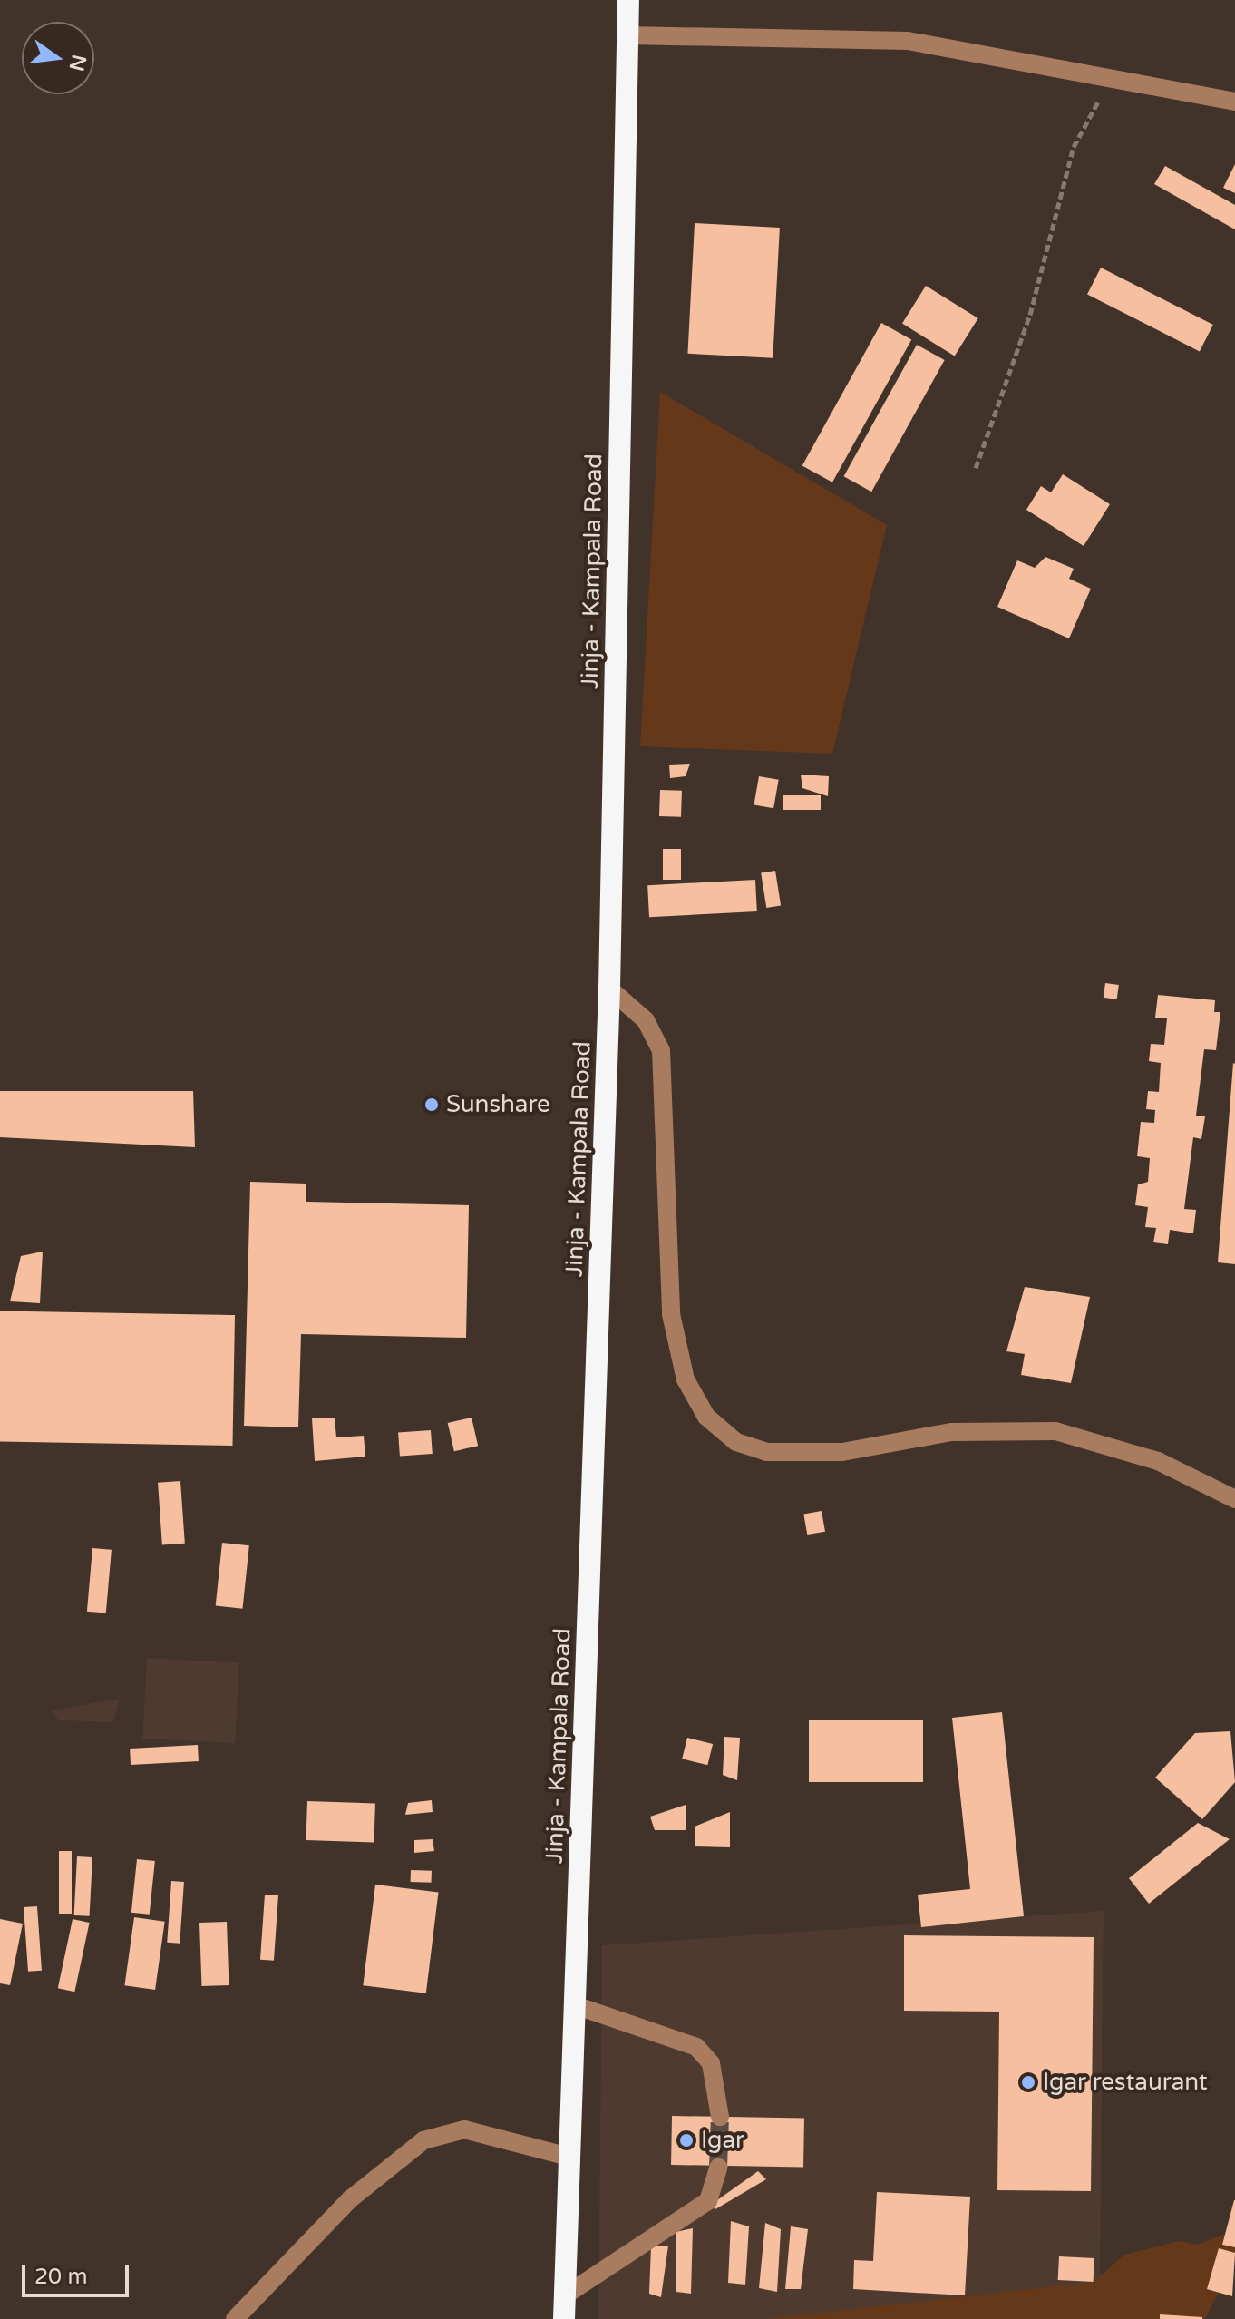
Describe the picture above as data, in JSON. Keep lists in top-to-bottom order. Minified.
{"streets":{"highway":["Jinja - Kampala Road"]},"places":["Sunshare","Igar restaurant","Igar"],"scale_bar":"20 m","north":"right"}
